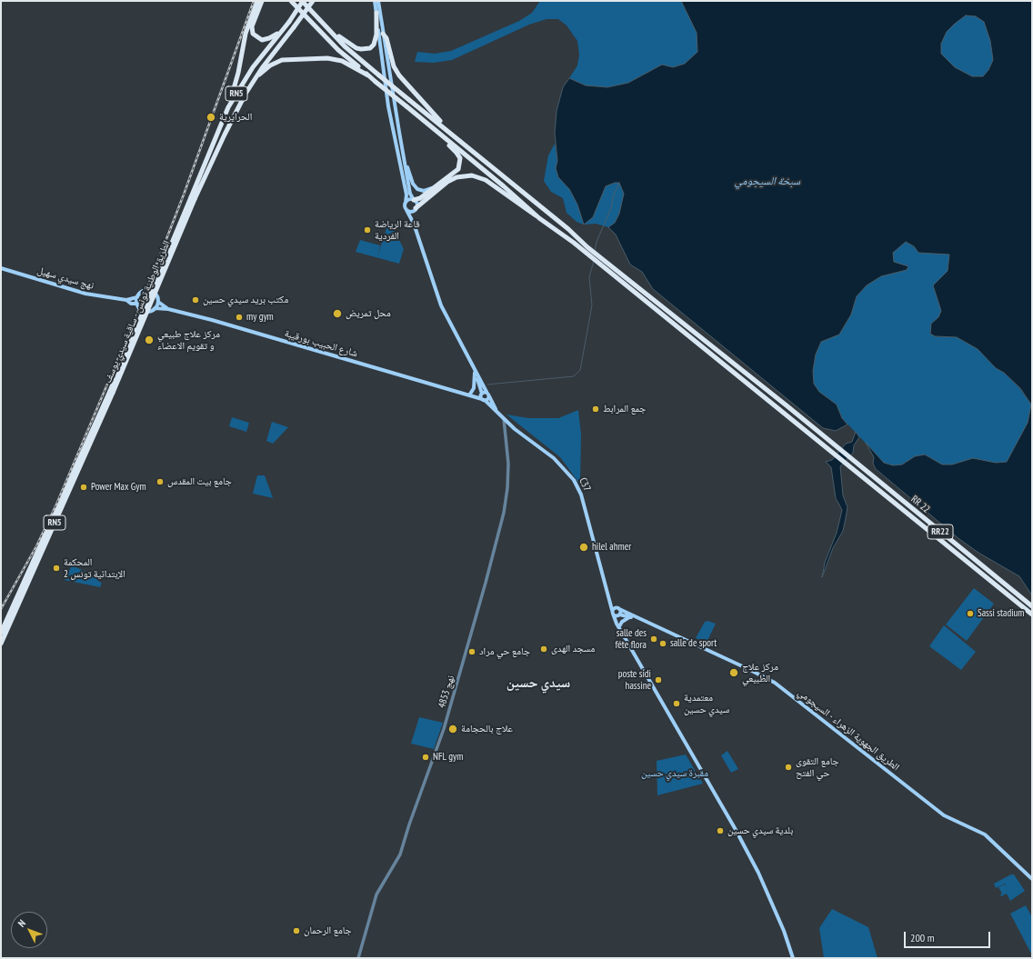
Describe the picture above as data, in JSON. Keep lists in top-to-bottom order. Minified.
{"streets":{"highway":["RN5","الطريق الوطنية تونس - ساقية سيدي يوسف","RR 22","RR22"],"main road":["نهج سيدي سهيل","شارع الحبيب بورقيبة","C37","الطريق الجهوية الزهراء - السيجومي"],"street":["نهج 4853"]},"crossings":[["نهج سيدي سهيل","شارع الحبيب بورقيبة"],["C37","نهج 4853"]],"districts":["سيدي حسين"],"water":["سبخة السيجومي"],"parks":["مقبرة سيدي حسين"],"places":["الحرايرية","قاعة الرياضة الفردية","مكتب بريد سيدي حسين","محل تمريض","my gym","مركز علاج طبيعي و تقويم الاعضاء","جمع المرابط","جامع بيت المقدس","Power Max Gym","hilel ahmer","المحكمة الإبتدائية تونس 2","Sassi stadium","salle des féte flora","salle de sport","مسجد الهدى","جامع حي مراد","مركز علاج الطبيعي","poste sidi hassine","معتمدية سيدي حسين","علاج بالحجامة","NFL gym","جامع التقوى حي الفتح","بلدية سيدي حسين","جامع الرحمان"],"scale_bar":"200 m","north":"top left"}
